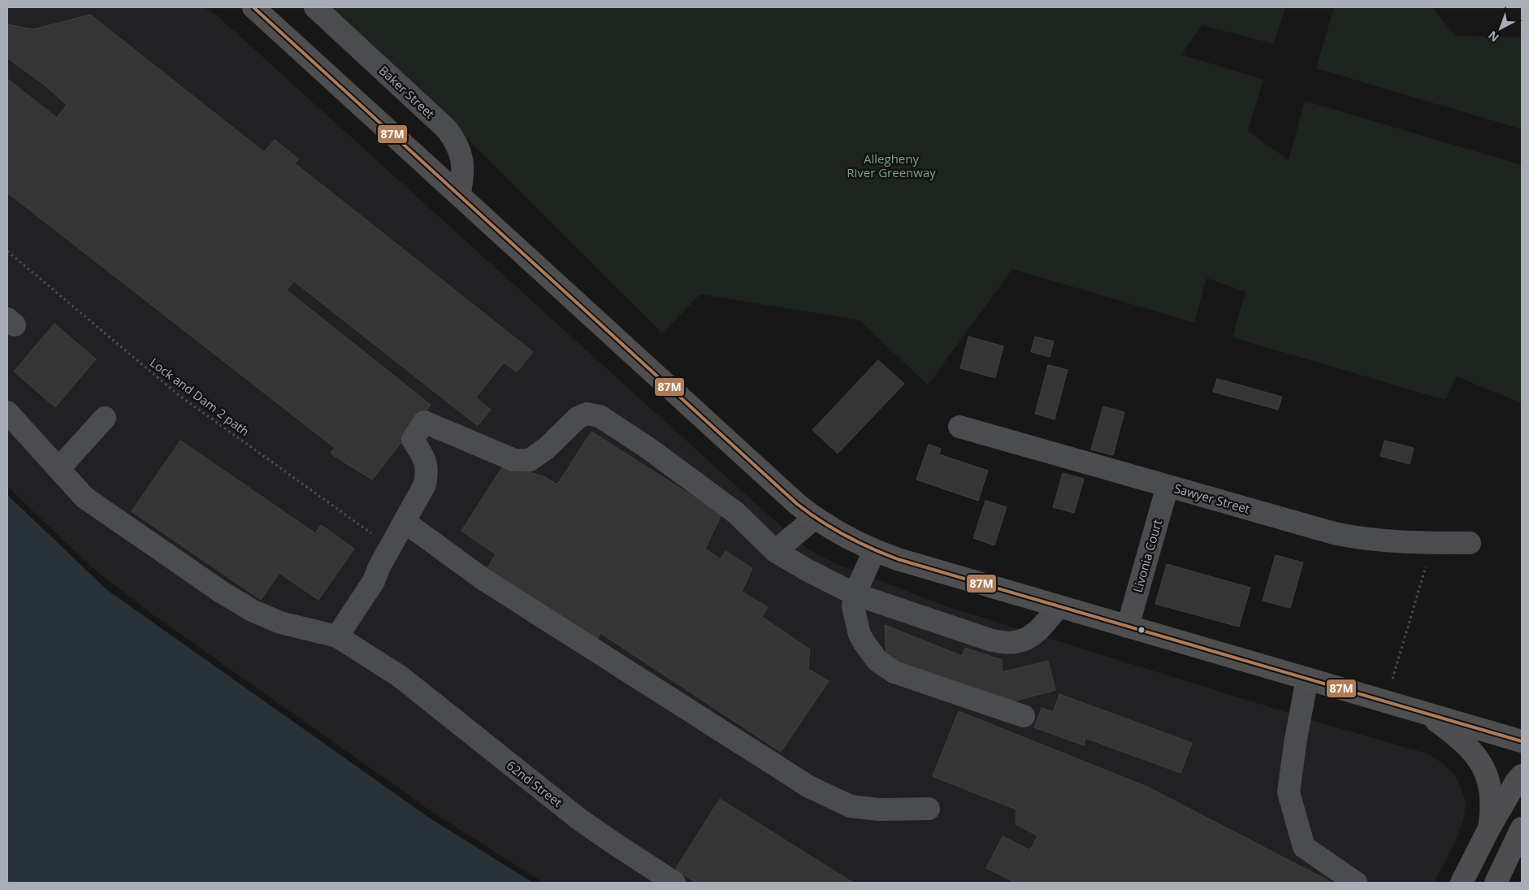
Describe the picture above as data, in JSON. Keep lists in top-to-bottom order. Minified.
{"streets":{"street":["Baker Street","Sawyer Street","Livonia Court","62nd Street"],"path":["Lock and Dam 2 path"]},"crossings":[["Sawyer Street","Livonia Court"]],"parks":["Allegheny River Greenway"],"lines":["transit line 87M"],"north":"bottom left"}
